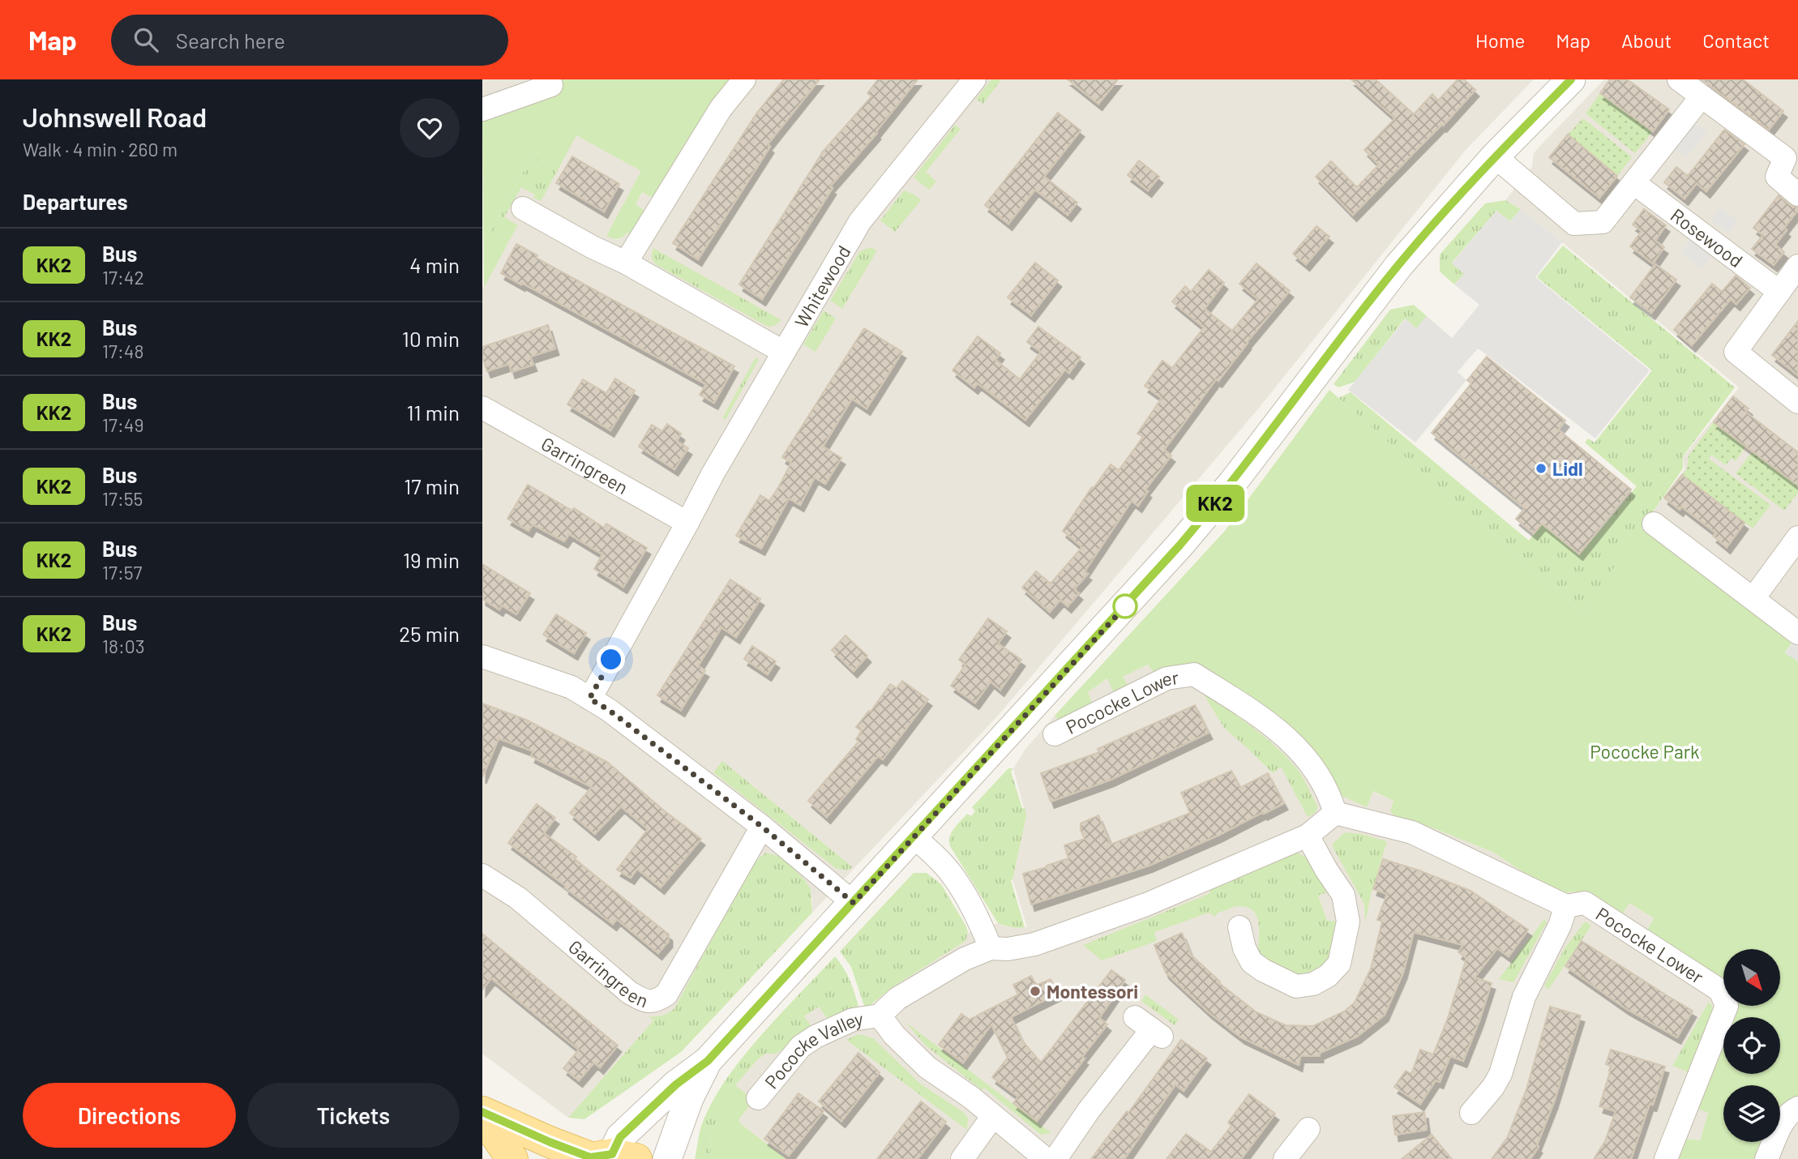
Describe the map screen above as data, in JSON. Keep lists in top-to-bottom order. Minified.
{"streets":{"street":["Rosewood","Whitewood","Garringreen","Pococke Lower","Pococke Valley"]},"parks":["Pococke Park"],"places":["Lidl","Montessori"],"lines":["bus line KK2"],"north":"bottom right","page":{"header":"Map","search":"Search here","nav":["Home","Map","About","Contact"],"heading":[["Johnswell Road","Walk · 4 min · 260 m"],"Departures"],"on_map":"KK2","list":[{"mark":"KK2","name":"Bus","note":"17:42","value":"4 min"},{"mark":"KK2","name":"Bus","note":"17:48","value":"10 min"},{"mark":"KK2","name":"Bus","note":"17:49","value":"11 min"},{"mark":"KK2","name":"Bus","note":"17:55","value":"17 min"},{"mark":"KK2","name":"Bus","note":"17:57","value":"19 min"},{"mark":"KK2","name":"Bus","note":"18:03","value":"25 min"}],"buttons":["Directions","Tickets"]}}
